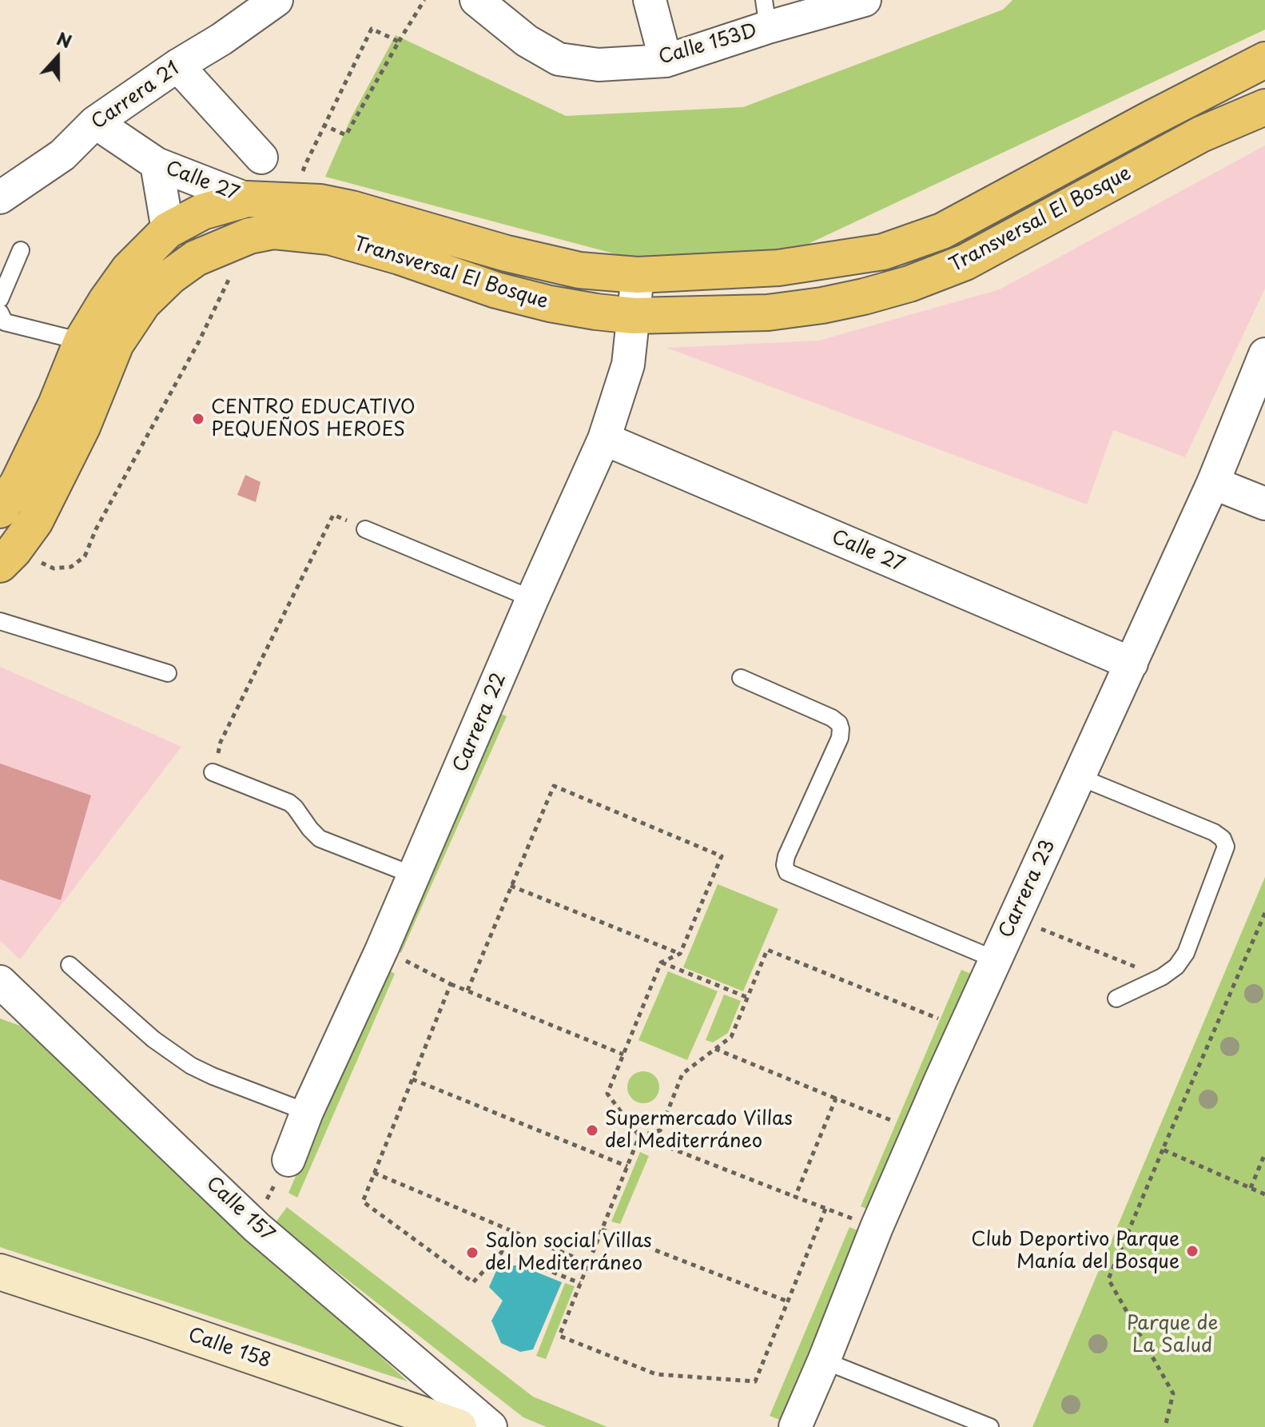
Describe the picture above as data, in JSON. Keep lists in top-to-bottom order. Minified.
{"streets":{"main road":["Transversal El Bosque"],"street":["Calle 153D","Carrera 21","Calle 27","Carrera 22","Carrera 23","Calle 157","Calle 158"]},"crossings":[["Carrera 21","Calle 27"],["Calle 27","Transversal El Bosque"],["Calle 27","Carrera 22"],["Calle 27","Carrera 23"],["Transversal El Bosque","Carrera 22"]],"parks":["Parque de La Salud"],"places":["CENTRO EDUCATIVO PEQUEÑOS HEROES","Supermercado Villas del Mediterráneo","Club Deportivo Parque Manía del Bosque","Salon social Villas del Mediterráneo"],"north":"top"}
